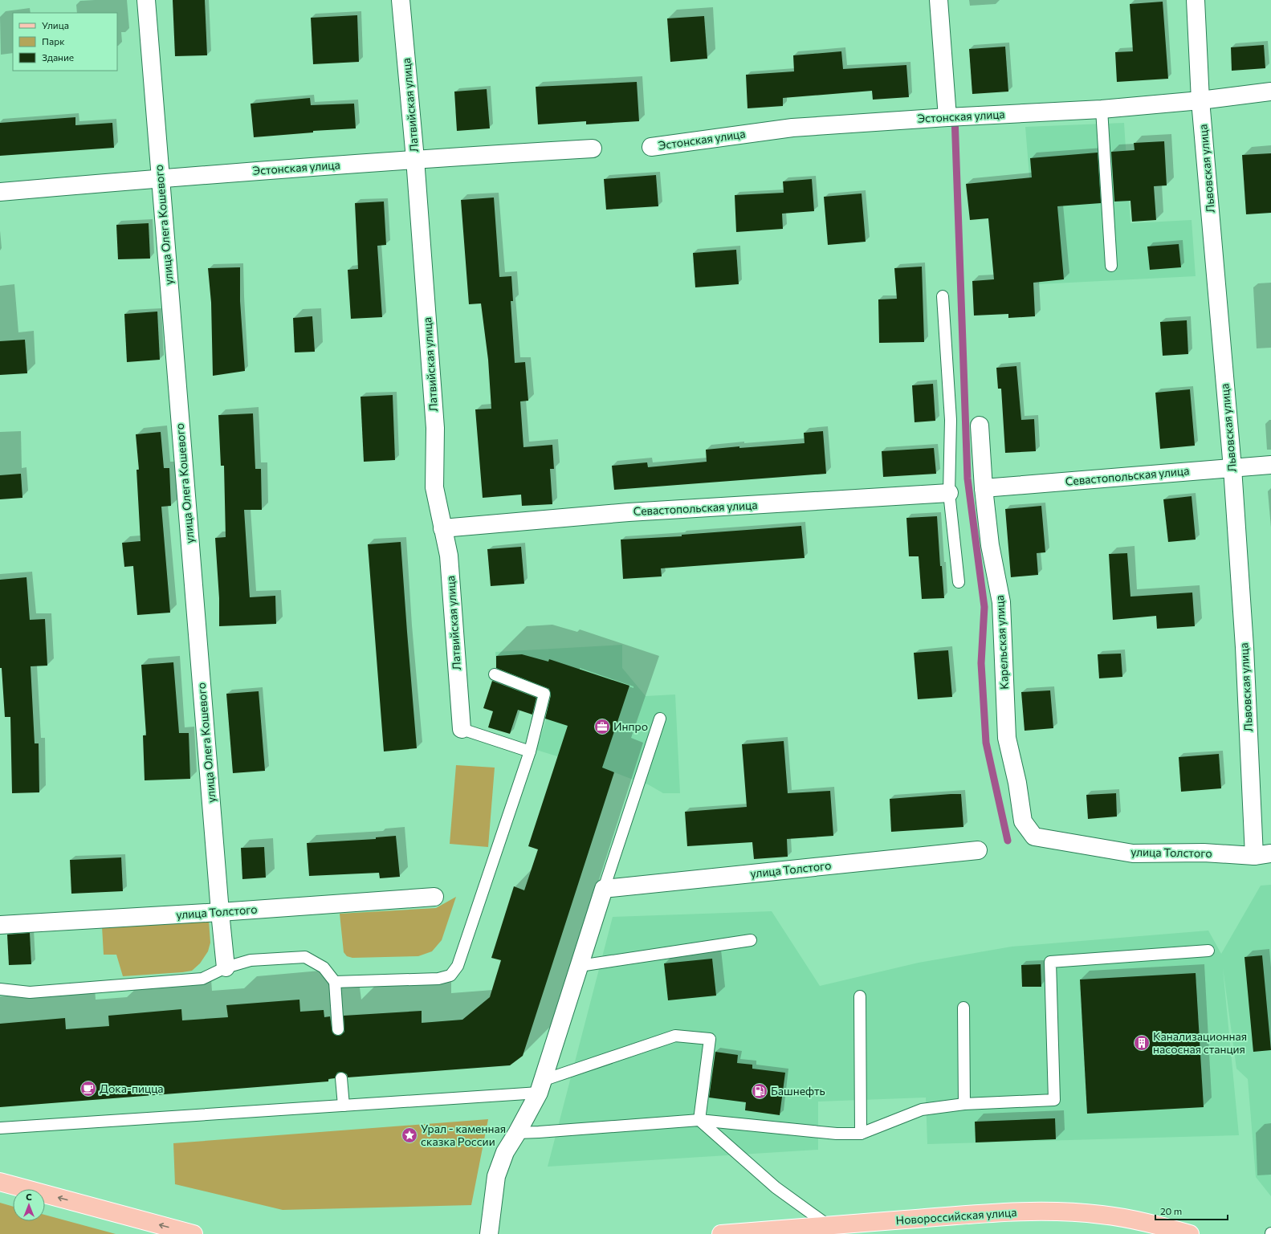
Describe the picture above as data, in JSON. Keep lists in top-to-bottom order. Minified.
{"streets":{"main road":["Новороссийская улица"],"street":["Латвийская улица","Эстонская улица","Львовская улица","улица Олега Кошевого","Севастопольская улица","Карельская улица","улица Толстого"]},"crossings":[["Латвийская улица","Эстонская улица"],["Латвийская улица","Севастопольская улица"],["Эстонская улица","Львовская улица"],["Эстонская улица","улица Олега Кошевого"],["Львовская улица","Севастопольская улица"],["Львовская улица","улица Толстого"],["улица Олега Кошевого","улица Толстого"],["Севастопольская улица","Карельская улица"],["Карельская улица","улица Толстого"]],"places":{"office":["Инпро"],"building":["Канализационная насосная станция"],"cafe":["Дока-пицца"],"fuel station":["Башнефть"],"place":["Урал - каменная сказка России"]},"legend":["Улица","Парк","Здание"],"scale_bar":"20 m","north":"top"}
